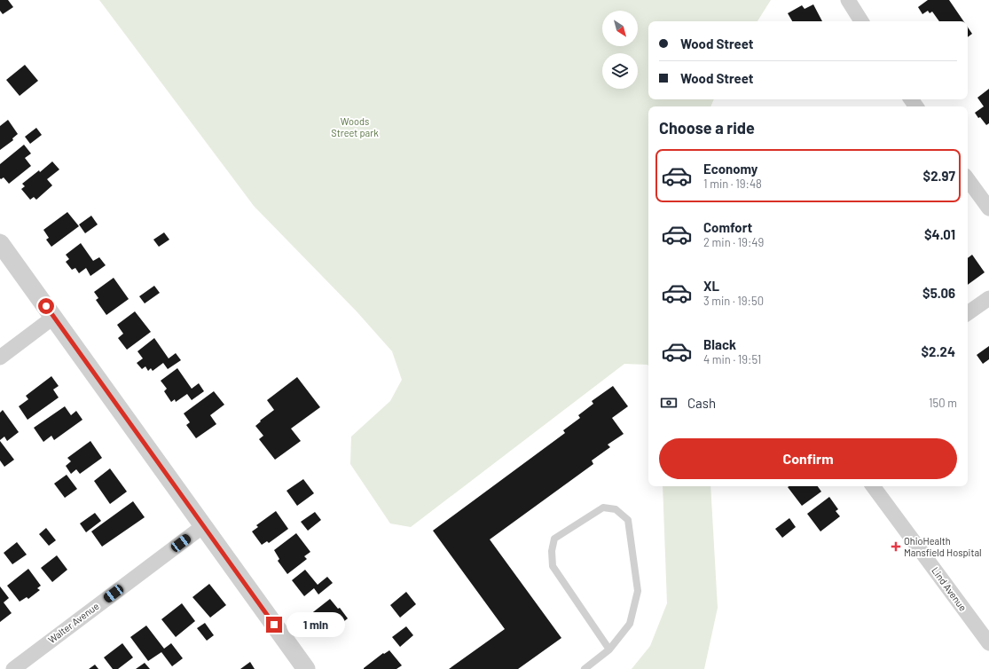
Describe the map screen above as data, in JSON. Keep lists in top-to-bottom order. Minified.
{"streets":{"street":["Lind Avenue","Walter Avenue"]},"parks":["Woods Street park"],"places":{"health":["OhioHealth Mansfield Hospital"]},"north":"bottom right","page":{"banner":["Wood Street","Wood Street"],"heading":"Choose a ride","list":[{"name":"Economy","note":"1 min · 19:48","value":"$2.97"},{"name":"Comfort","note":"2 min · 19:49","value":"$4.01"},{"name":"XL","note":"3 min · 19:50","value":"$5.06"},{"name":"Black","note":"4 min · 19:51","value":"$2.24"}],"pay":["Cash","150 m"],"buttons":"Confirm","bubble":"1 min"}}
